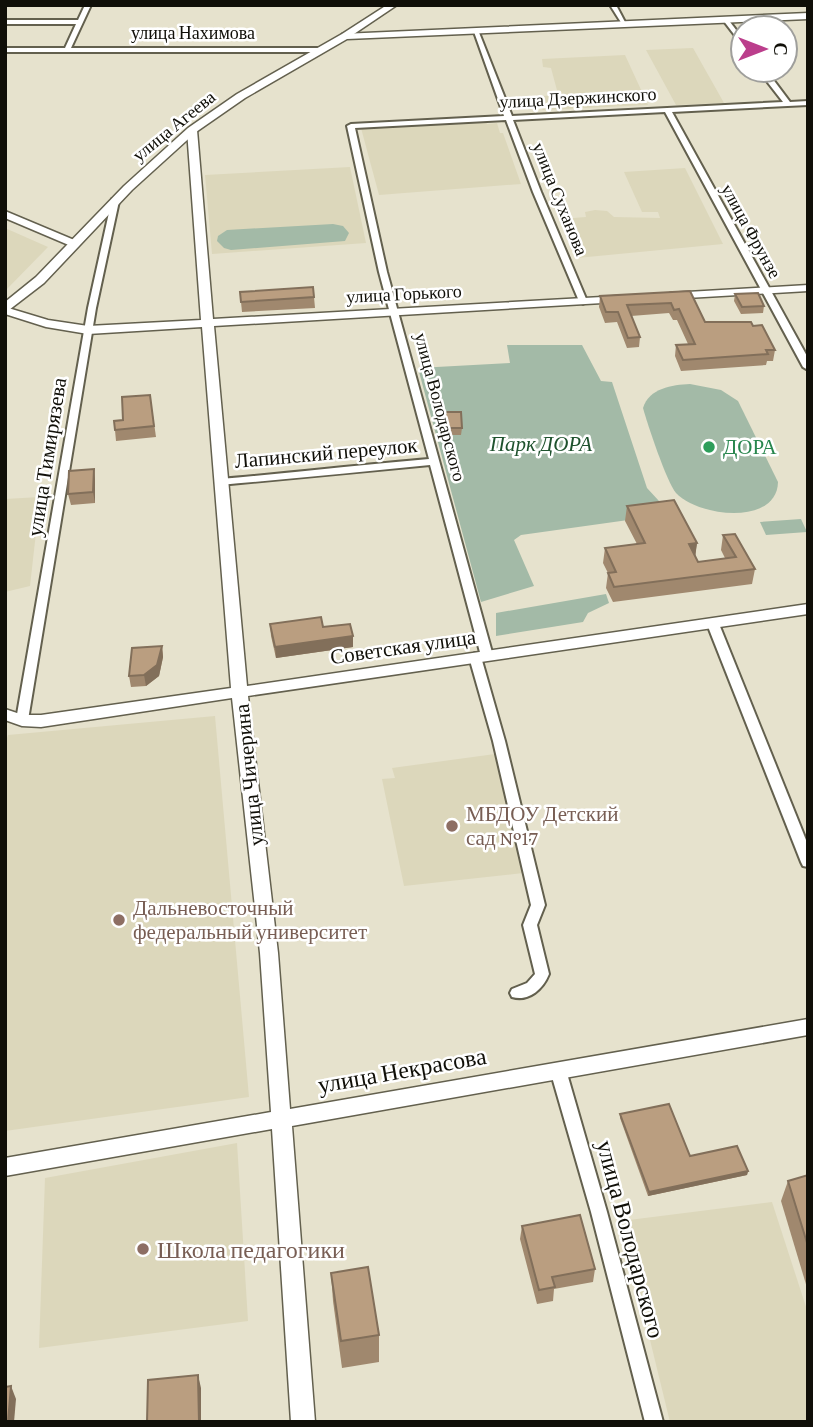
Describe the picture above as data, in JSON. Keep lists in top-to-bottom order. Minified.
{"streets":{"highway":["улица Агеева"],"main road":["улица Горького","Советская улица","улица Чичерина","улица Некрасова"],"street":["улица Нахимова","улица Дзержинского","улица Суханова","улица Фрунзе","улица Володарского","Лапинский переулок","улица Тимирязева"]},"crossings":[["улица Нахимова","улица Агеева"],["улица Дзержинского","улица Суханова"],["улица Дзержинского","улица Фрунзе"],["улица Дзержинского","улица Володарского"],["улица Агеева","улица Горького"],["улица Агеева","улица Тимирязева"],["улица Агеева","улица Чичерина"],["улица Суханова","улица Горького"],["улица Горького","улица Володарского"],["улица Горького","улица Тимирязева"],["улица Горького","улица Чичерина"],["улица Володарского","Лапинский переулок"],["улица Володарского","Советская улица"],["улица Володарского","улица Некрасова"],["Лапинский переулок","улица Чичерина"],["улица Тимирязева","Советская улица"],["Советская улица","улица Чичерина"],["улица Чичерина","улица Некрасова"]],"parks":["Парк ДОРА"],"places":["ДОРА","МБДОУ Детский сад №17","Дальневосточный федеральный университет","Школа педагогики"],"north":"right"}
